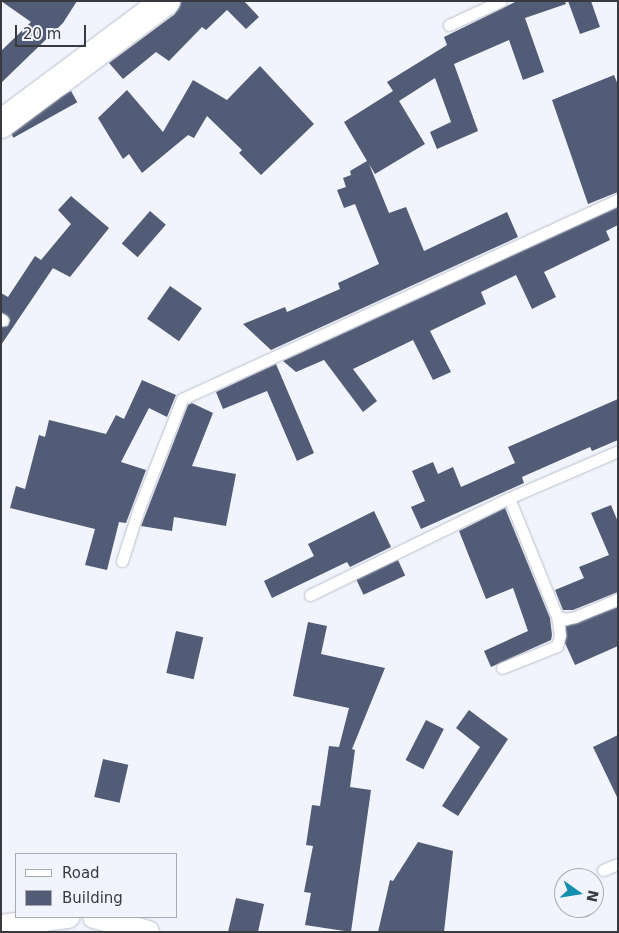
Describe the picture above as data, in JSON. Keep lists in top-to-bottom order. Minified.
{"legend":["Road","Building"],"scale_bar":"20 m","north":"right"}
